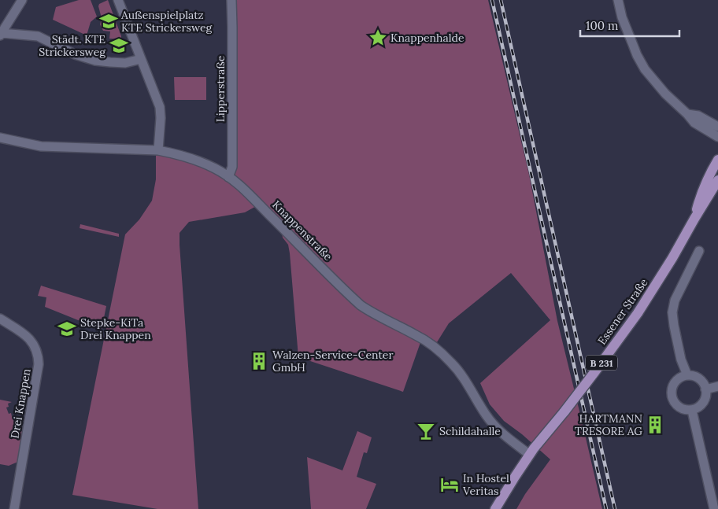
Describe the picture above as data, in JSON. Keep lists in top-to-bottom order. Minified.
{"streets":{"main road":["Essener Straße","B 231"],"street":["Lipperstraße","Knappenstraße","Drei Knappen"]},"crossings":[["Lipperstraße","Knappenstraße"],["Knappenstraße","Essener Straße"]],"places":{"school or university":["Außenspielplatz KTE Strickersweg","Städt. KTE Strickersweg","Stepke-KiTa Drei Knappen"],"place":["Knappenhalde"],"building":["Walzen-Service-Center GmbH","HARTMANN TRESORE AG"],"bar":["Schildahalle"],"hotel":["In Hostel Veritas"]},"scale_bar":"100 m"}
